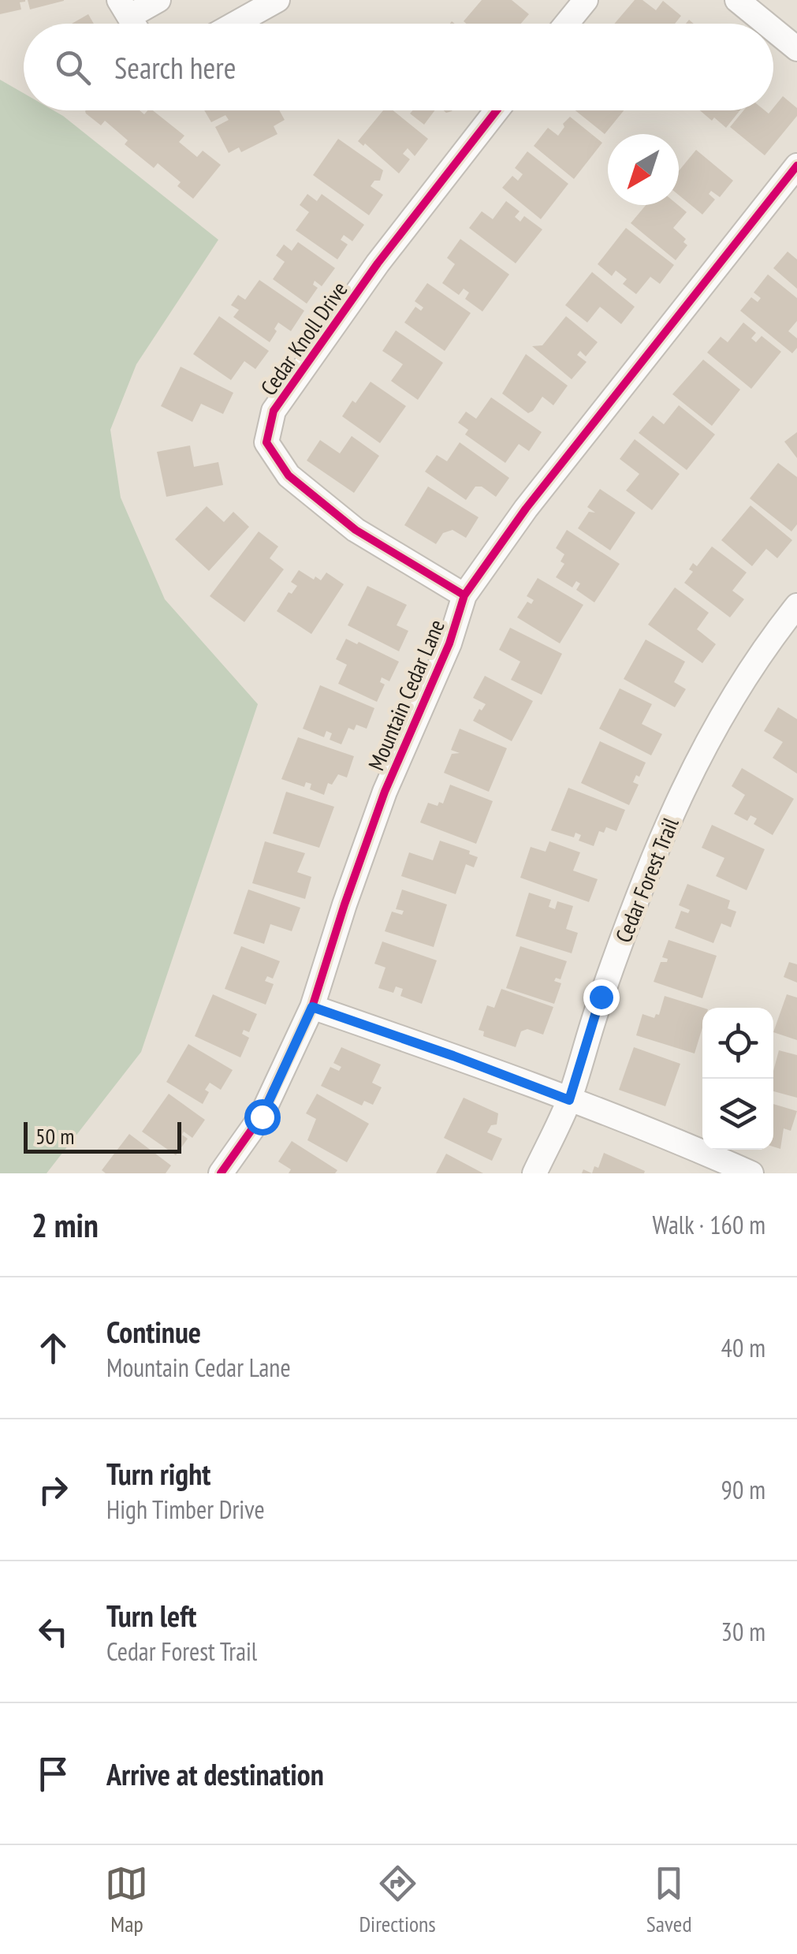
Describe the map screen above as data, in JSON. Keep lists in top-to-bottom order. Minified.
{"streets":{"street":["Cedar Knoll Drive","Mountain Cedar Lane","Cedar Forest Trail"]},"crossings":[["Cedar Knoll Drive","Mountain Cedar Lane"]],"scale_bar":"50 m","north":"bottom left","page":{"search":"Search here","scale":"50 m","heading":["2 min","Walk · 160 m"],"list":[["Continue","Mountain Cedar Lane","40 m"],["Turn right","High Timber Drive","90 m"],["Turn left","Cedar Forest Trail","30 m"],"Arrive at destination"],"nav":["Map","Directions","Saved"]}}
